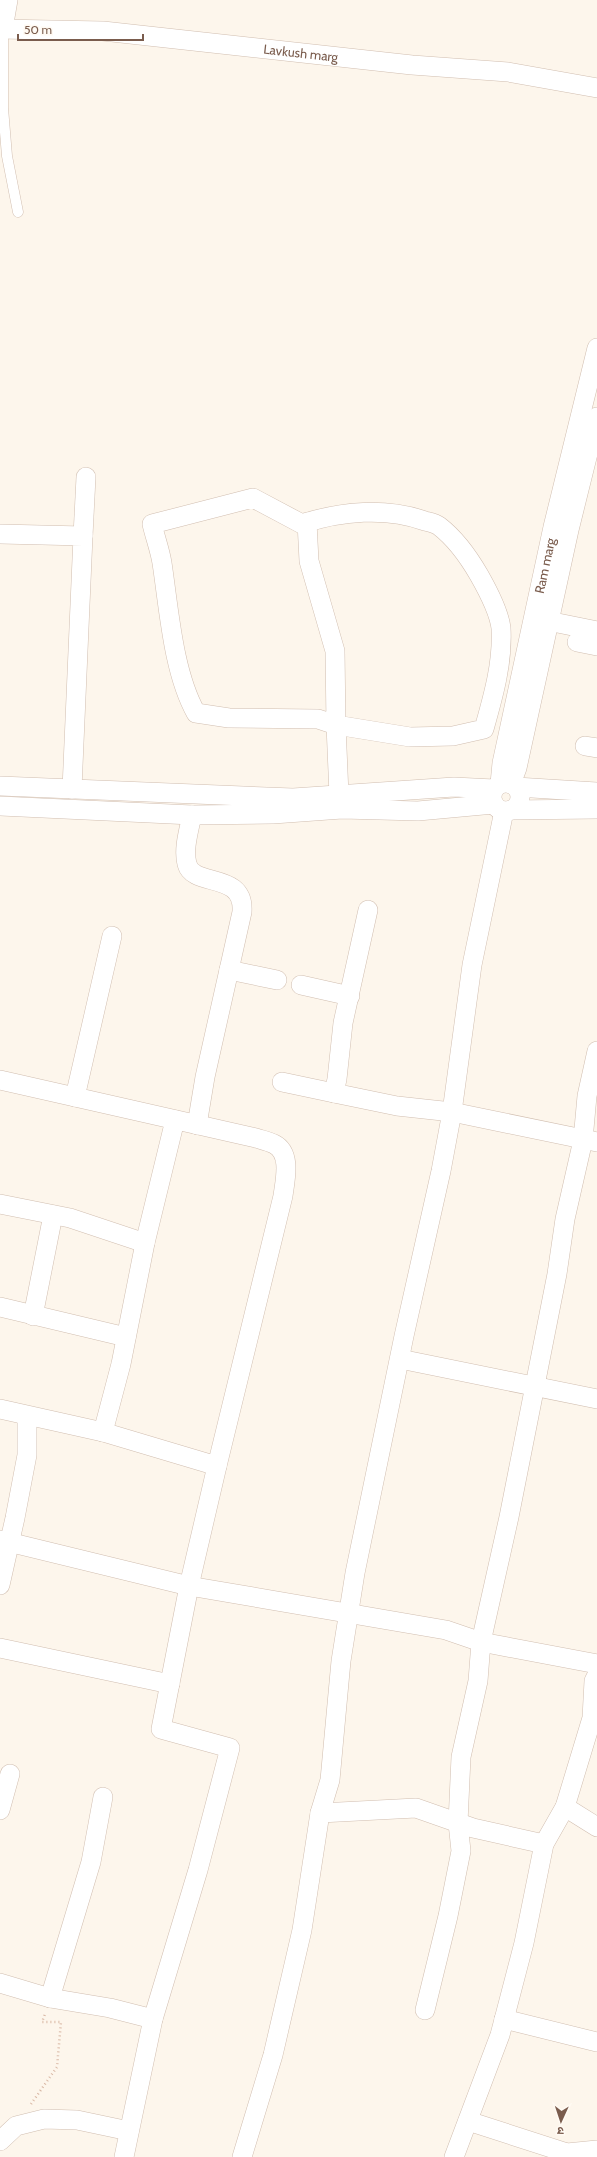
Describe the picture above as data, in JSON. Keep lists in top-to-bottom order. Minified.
{"streets":{"street":["Lavkush marg","Ram marg"]},"scale_bar":"50 m","north":"bottom"}
